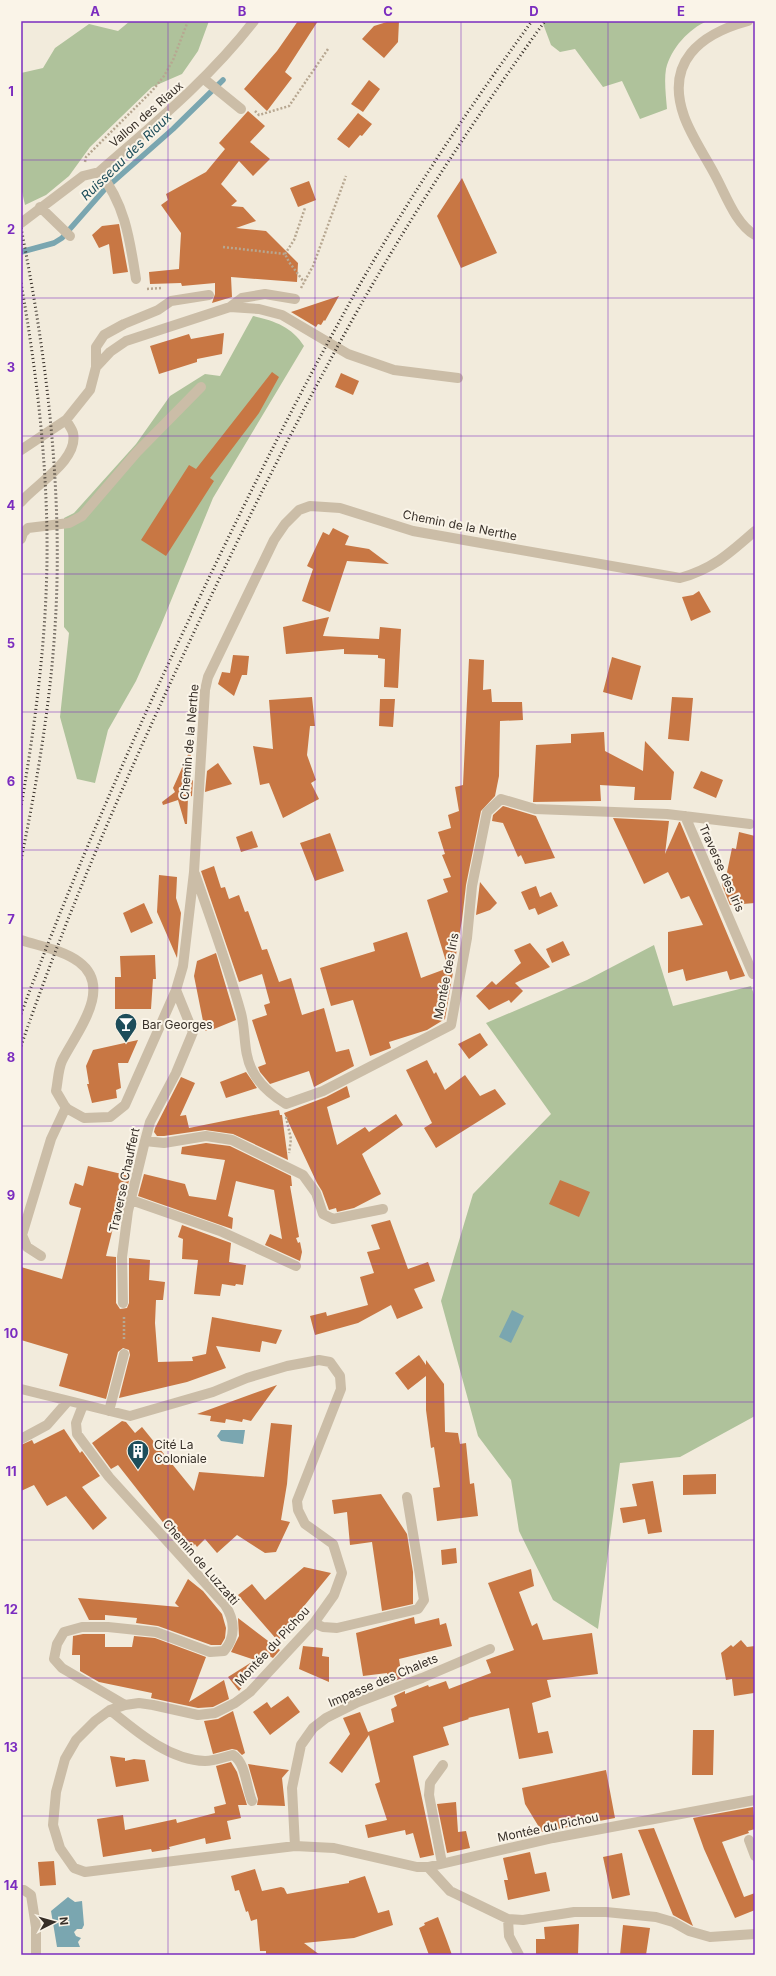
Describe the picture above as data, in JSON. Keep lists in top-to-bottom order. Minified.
{"streets":{"street":["Vallon des Riaux","Chemin de la Nerthe","Traverse des Iris","Montée des Iris","Traverse Chauffert","Chemin de Luzzatti","Montée du Pichou","Impasse des Chalets"]},"crossings":[["Chemin de la Nerthe","Traverse Chauffert"],["Traverse des Iris","Montée des Iris"],["Chemin de Luzzatti","Montée du Pichou"],["Montée du Pichou","Impasse des Chalets"]],"water":["Ruisseau des Riaux"],"places":{"bar":["Bar Georges"],"building":["Cité La Coloniale"]},"north":"right","grid":{"columns":["A","B","C","D","E"],"rows":["1","2","3","4","5","6","7","8","9","10","11","12","13","14"]}}
